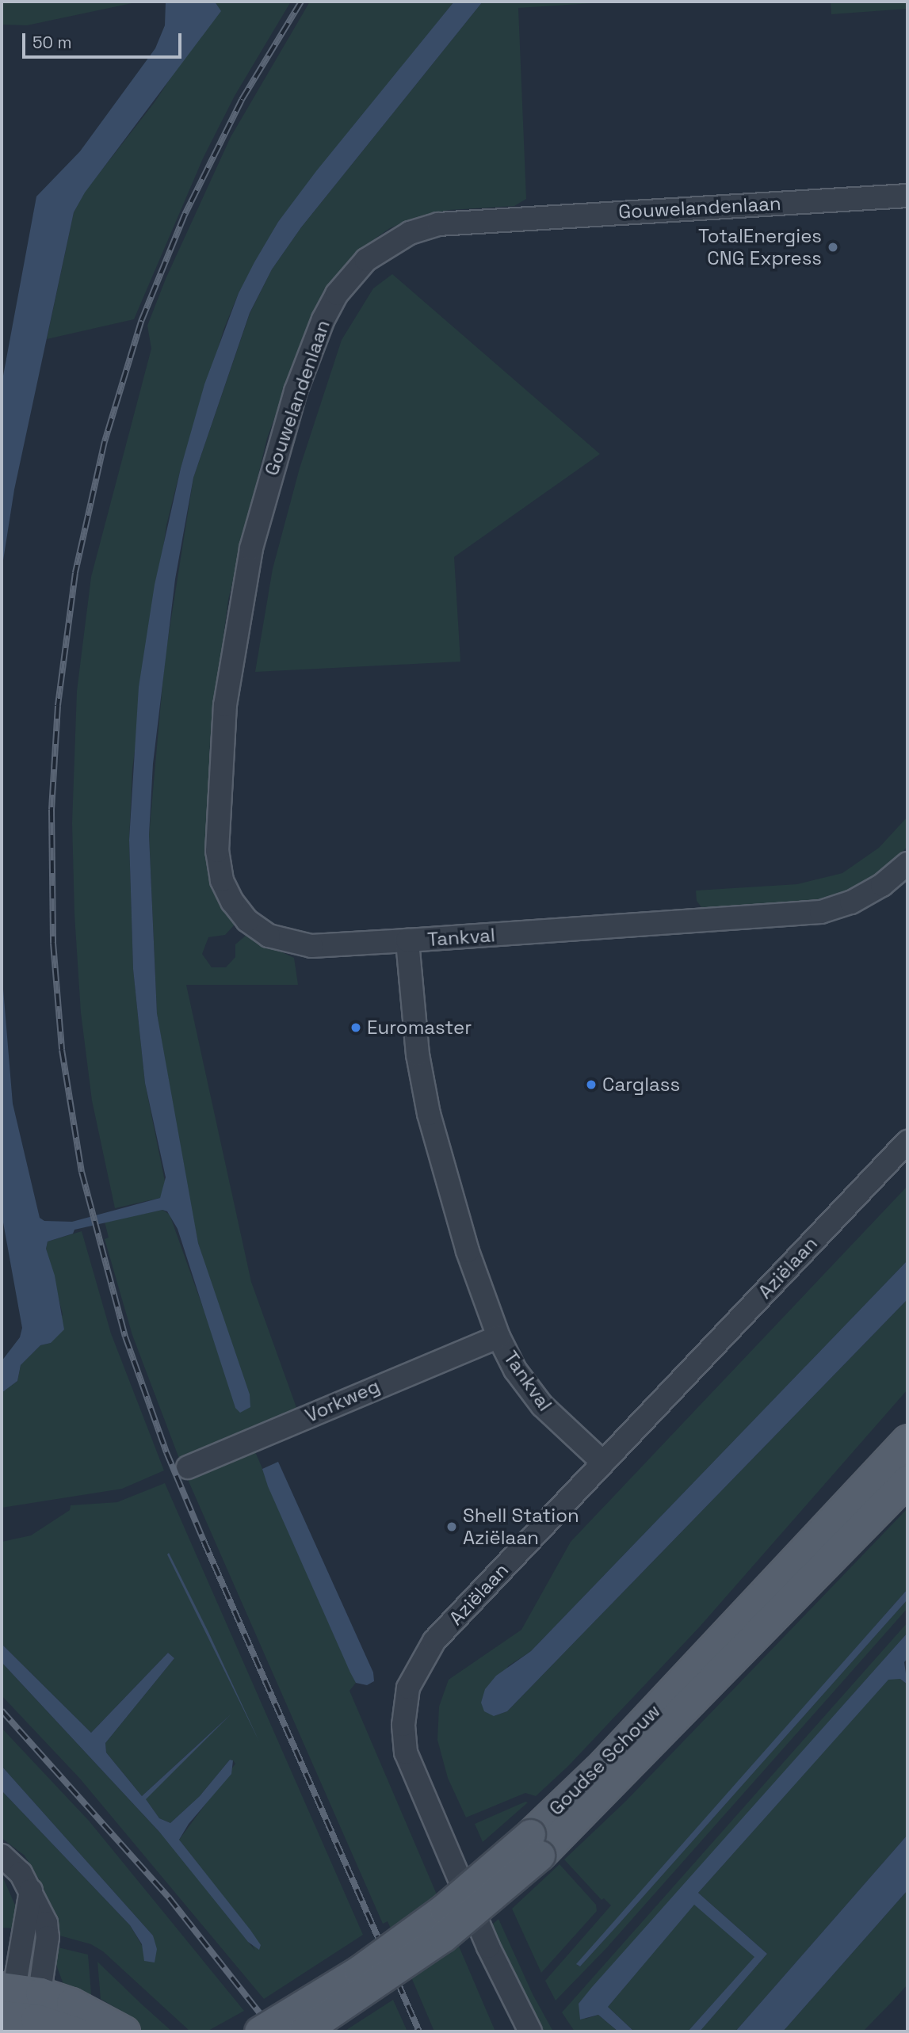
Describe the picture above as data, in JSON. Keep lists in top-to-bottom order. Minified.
{"streets":{"main road":["Goudse Schouw"],"street":["Gouwelandenlaan","Tankval","Aziëlaan","Vorkweg"]},"crossings":[["Gouwelandenlaan","Tankval"],["Tankval","Aziëlaan"],["Tankval","Vorkweg"]],"places":["TotalEnergies CNG Express","Euromaster","Carglass","Shell Station Aziëlaan"],"scale_bar":"50 m"}
